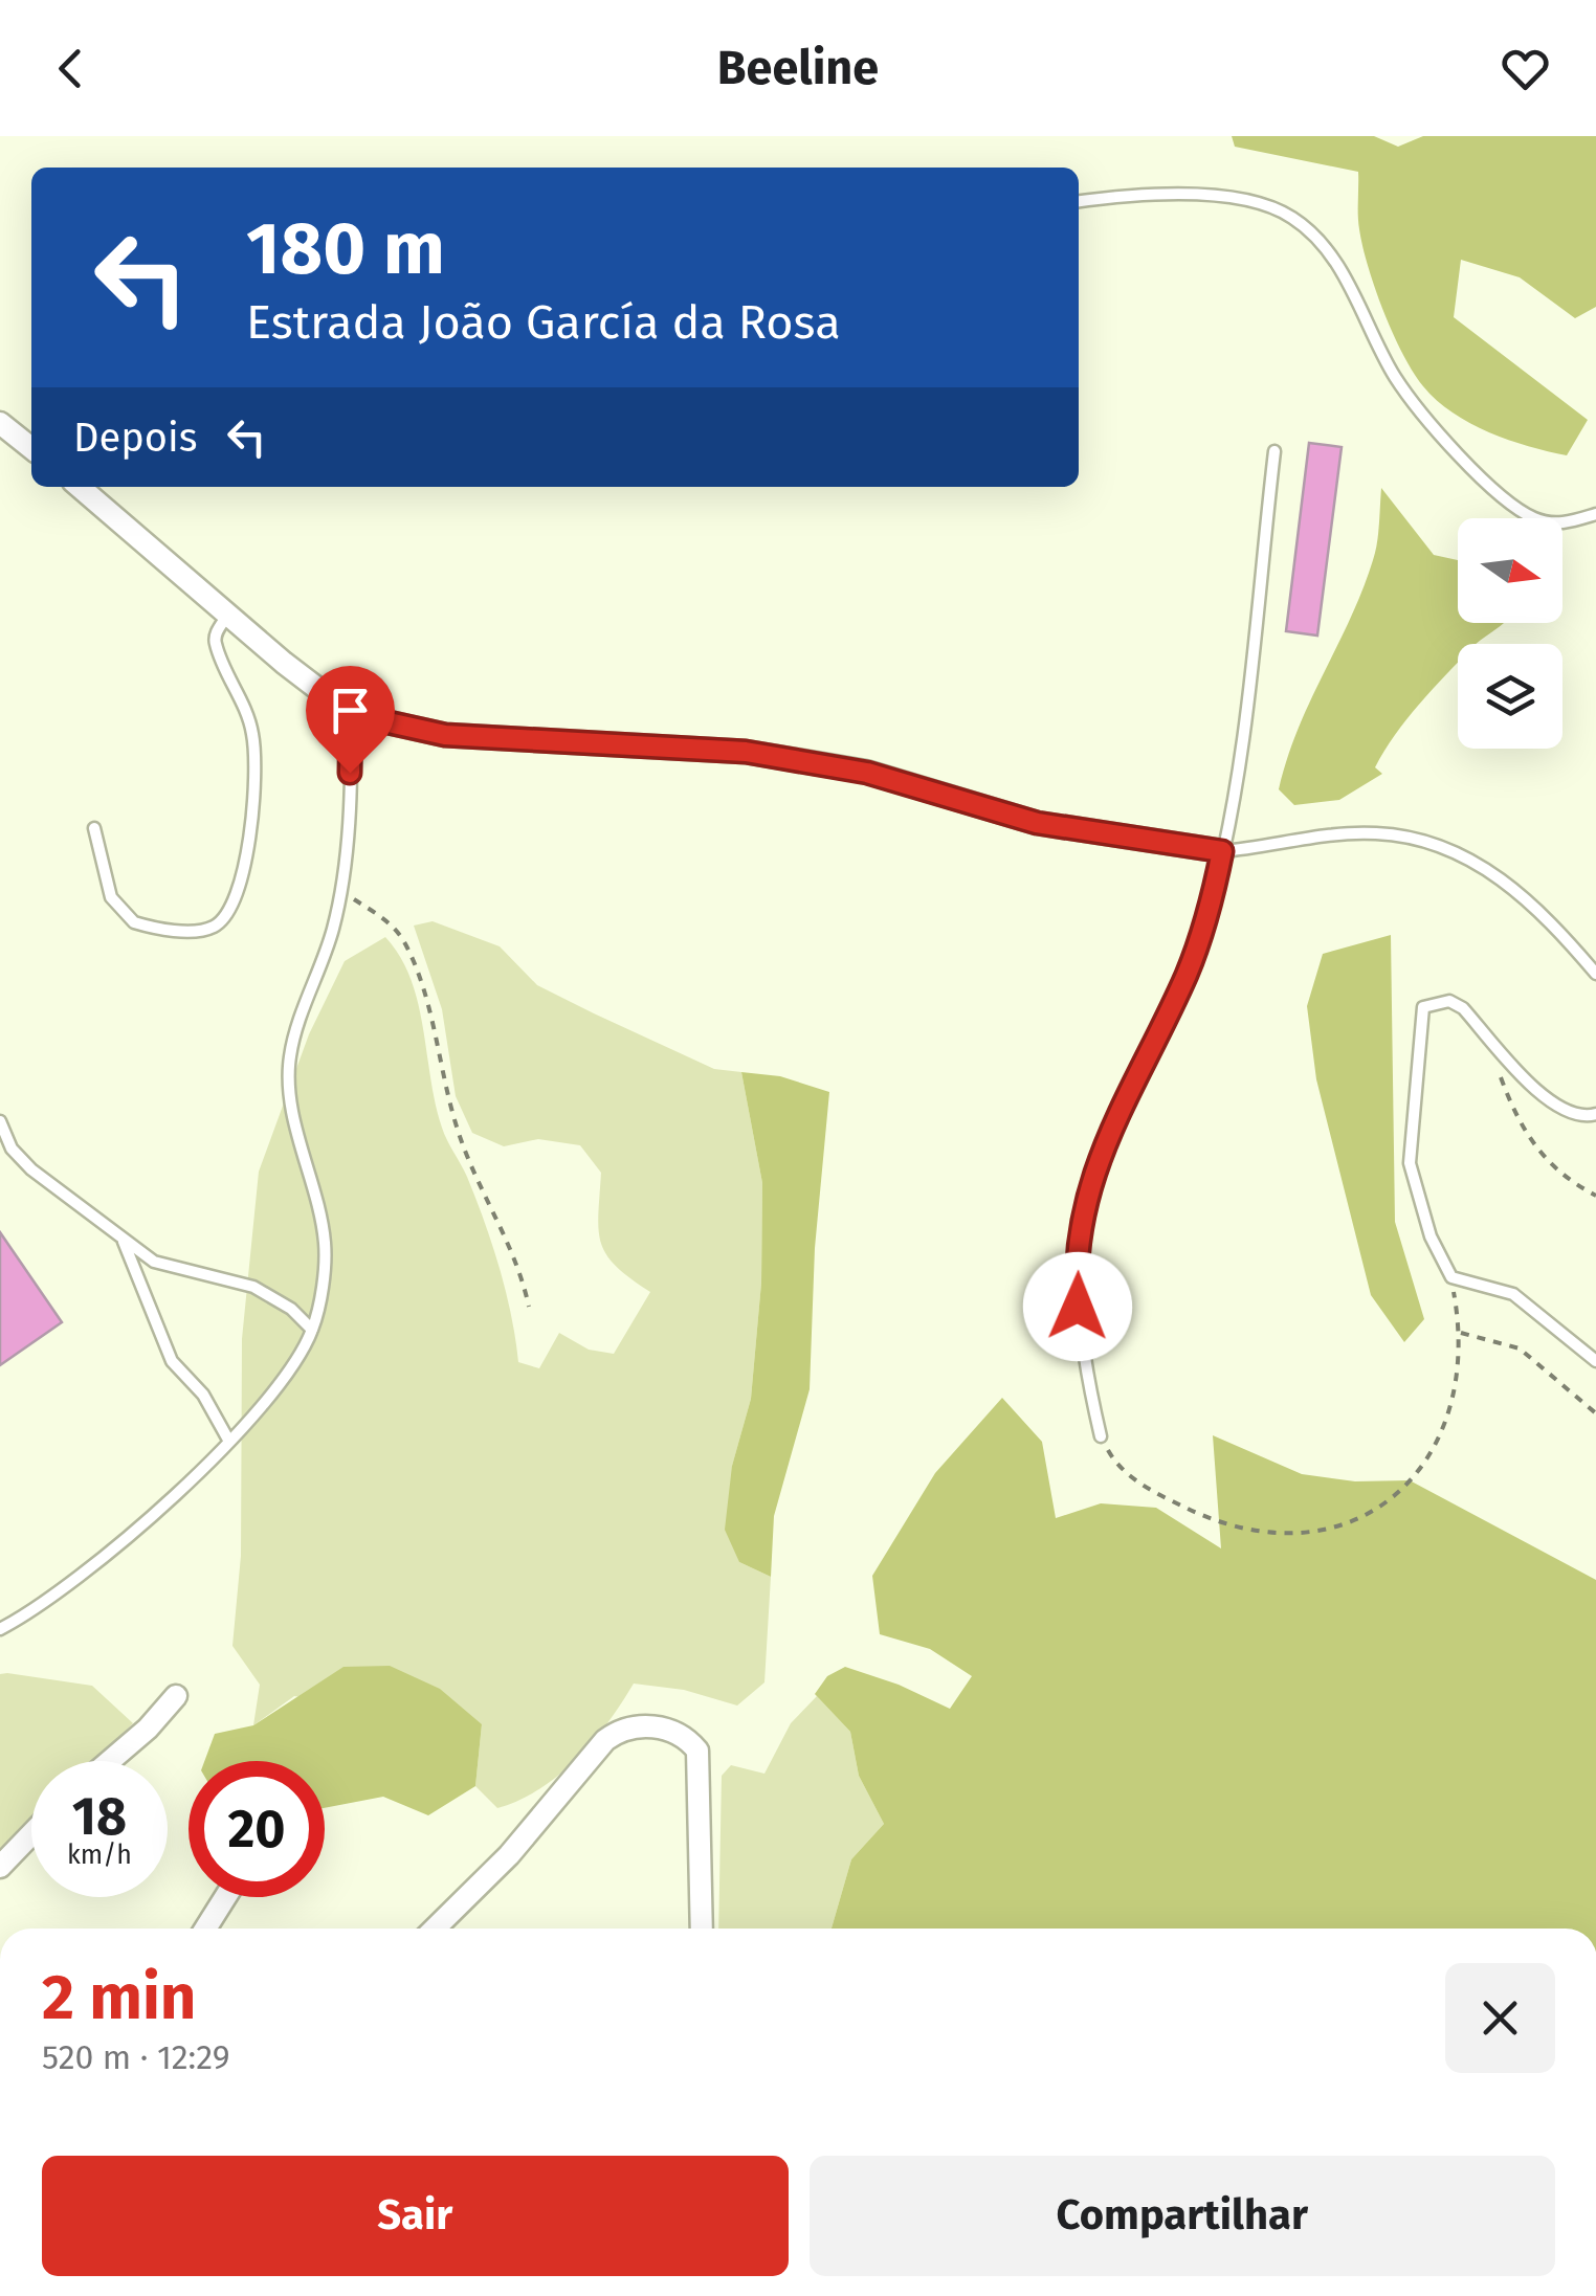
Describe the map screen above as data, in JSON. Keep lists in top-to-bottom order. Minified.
{"north":"right","page":{"header":"Beeline","turn":["180 m","Estrada João García da Rosa"],"then":"Depois","speed":"18 km/h","limit":"20","heading":["2 min","520 m · 12:29"],"buttons":["Sair","Compartilhar"]}}
